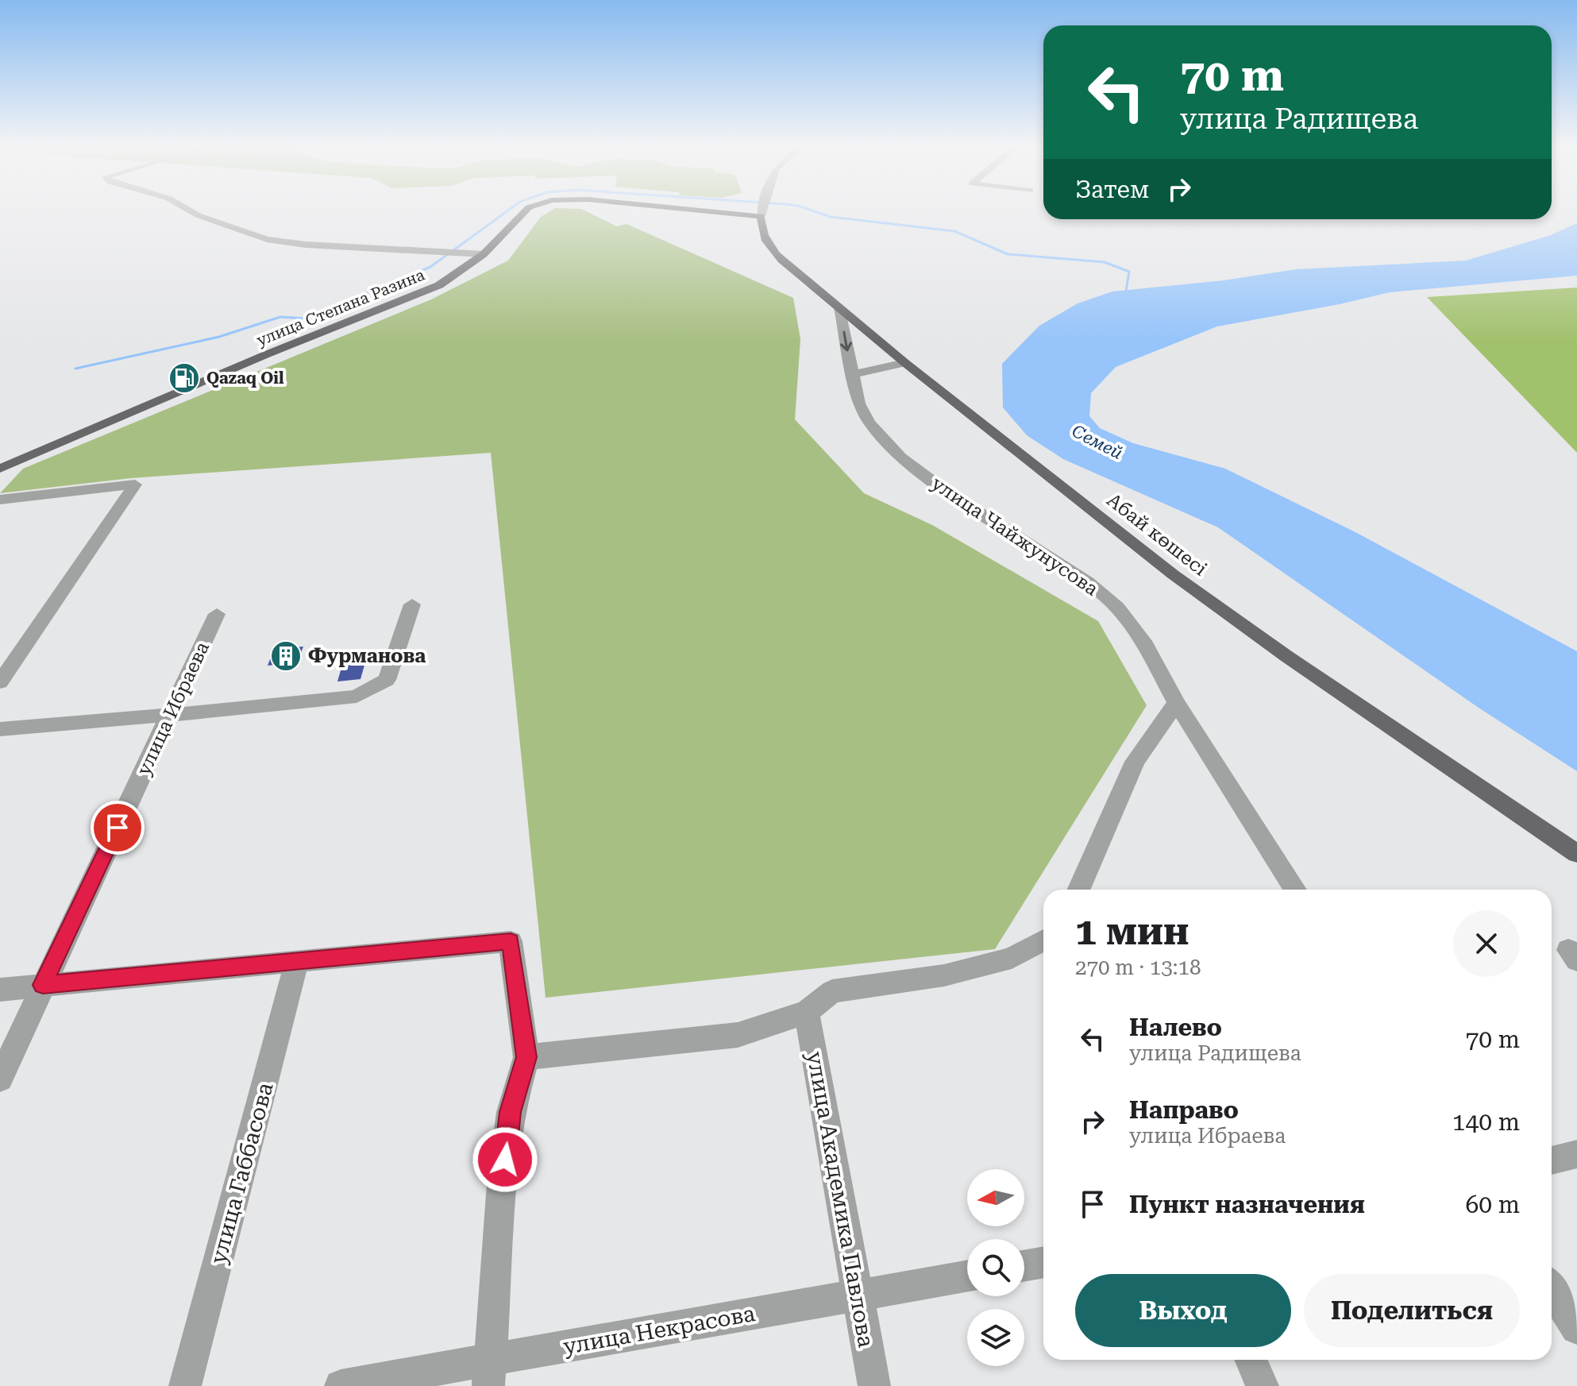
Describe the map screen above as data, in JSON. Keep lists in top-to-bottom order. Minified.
{"streets":{"main road":["улица Степана Разина","Абай көшесі"],"street":["улица Чайжунусова","улица Ибраева","улица Габбасова","улица Академика Павлова","улица Некрасова"]},"crossings":[["Абай көшесі","улица Чайжунусова"],["улица Академика Павлова","улица Некрасова"]],"water":["Семей"],"places":{"fuel station":["Qazaq Oil"],"building":["Фурманова"]},"north":"left","page":{"turn":["70 m","улица Радищева"],"then":"Затем","heading":["1 мин","270 m · 13:18"],"list":[{"name":"Налево","note":"улица Радищева","value":"70 m"},{"name":"Направо","note":"улица Ибраева","value":"140 m"},{"name":"Пункт назначения","value":"60 m"}],"buttons":["Выход","Поделиться"]}}
